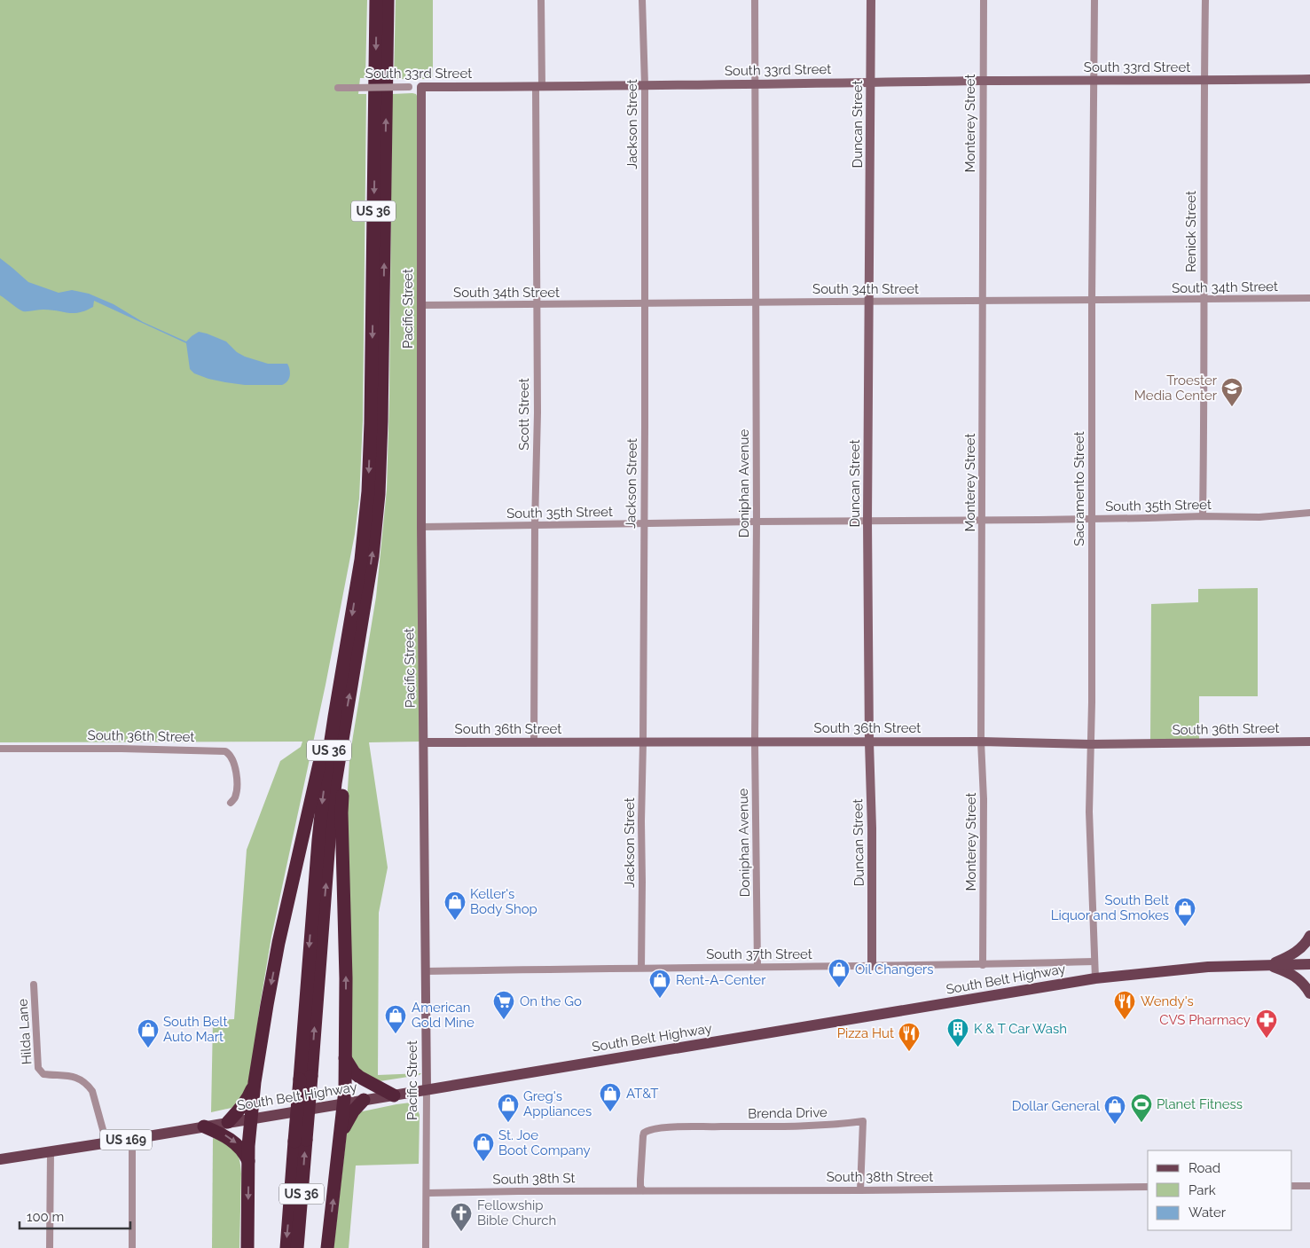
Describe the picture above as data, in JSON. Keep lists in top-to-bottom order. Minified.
{"streets":{"highway":["US 36"],"main road":["South Belt Highway","US 169"],"street":["South 33rd Street","Monterey Street","Jackson Street","Duncan Street","Renick Street","South 34th Street","Pacific Street","Scott Street","Doniphan Avenue","Sacramento Street","South 35th Street","South 36th Street","South 37th Street","Hilda Lane","Brenda Drive","South 38th Street","South 38th St"]},"crossings":[["South 33rd Street","Monterey Street"],["South 33rd Street","Jackson Street"],["South 33rd Street","Duncan Street"],["South 33rd Street","Renick Street"],["South 33rd Street","Pacific Street"],["South 33rd Street","Scott Street"],["South 33rd Street","Doniphan Avenue"],["South 33rd Street","Sacramento Street"],["Monterey Street","South 34th Street"],["Monterey Street","South 35th Street"],["Monterey Street","South 36th Street"],["Monterey Street","South 37th Street"],["Jackson Street","South 34th Street"],["Jackson Street","South 35th Street"],["Jackson Street","South 36th Street"],["Jackson Street","South 37th Street"],["Duncan Street","South 34th Street"],["Duncan Street","South 35th Street"],["Duncan Street","South 36th Street"],["Duncan Street","South 37th Street"],["Renick Street","South 34th Street"],["Renick Street","South 35th Street"],["South 34th Street","Pacific Street"],["South 34th Street","Scott Street"],["South 34th Street","Doniphan Avenue"],["South 34th Street","Sacramento Street"],["Pacific Street","South 35th Street"],["Pacific Street","South 36th Street"],["Pacific Street","South 37th Street"],["Pacific Street","South Belt Highway"],["Pacific Street","South 38th St"],["Scott Street","South 35th Street"],["Scott Street","South 36th Street"],["Doniphan Avenue","South 35th Street"],["Doniphan Avenue","South 36th Street"],["Doniphan Avenue","South 37th Street"],["Sacramento Street","South 35th Street"],["Sacramento Street","South 36th Street"],["Sacramento Street","South 37th Street"],["Sacramento Street","South Belt Highway"],["South Belt Highway","Hilda Lane"],["Brenda Drive","South 38th Street"],["Brenda Drive","South 38th St"],["South 38th Street","South 38th St"]],"places":{"school or university":["Troester Media Center"],"shop":["Keller's Body Shop","South Belt Liquor and Smokes","Oil Changers","Rent-A-Center","American Gold Mine","South Belt Auto Mart","AT&T","Greg's Appliances","Dollar General","St. Joe Boot Company"],"supermarket":["On the Go"],"restaurant":["Wendy's","Pizza Hut"],"pharmacy":["CVS Pharmacy"],"building":["K & T Car Wash"],"sports":["Planet Fitness"],"church":["Fellowship Bible Church"]},"legend":["Road","Park","Water"],"scale_bar":"100 m"}
